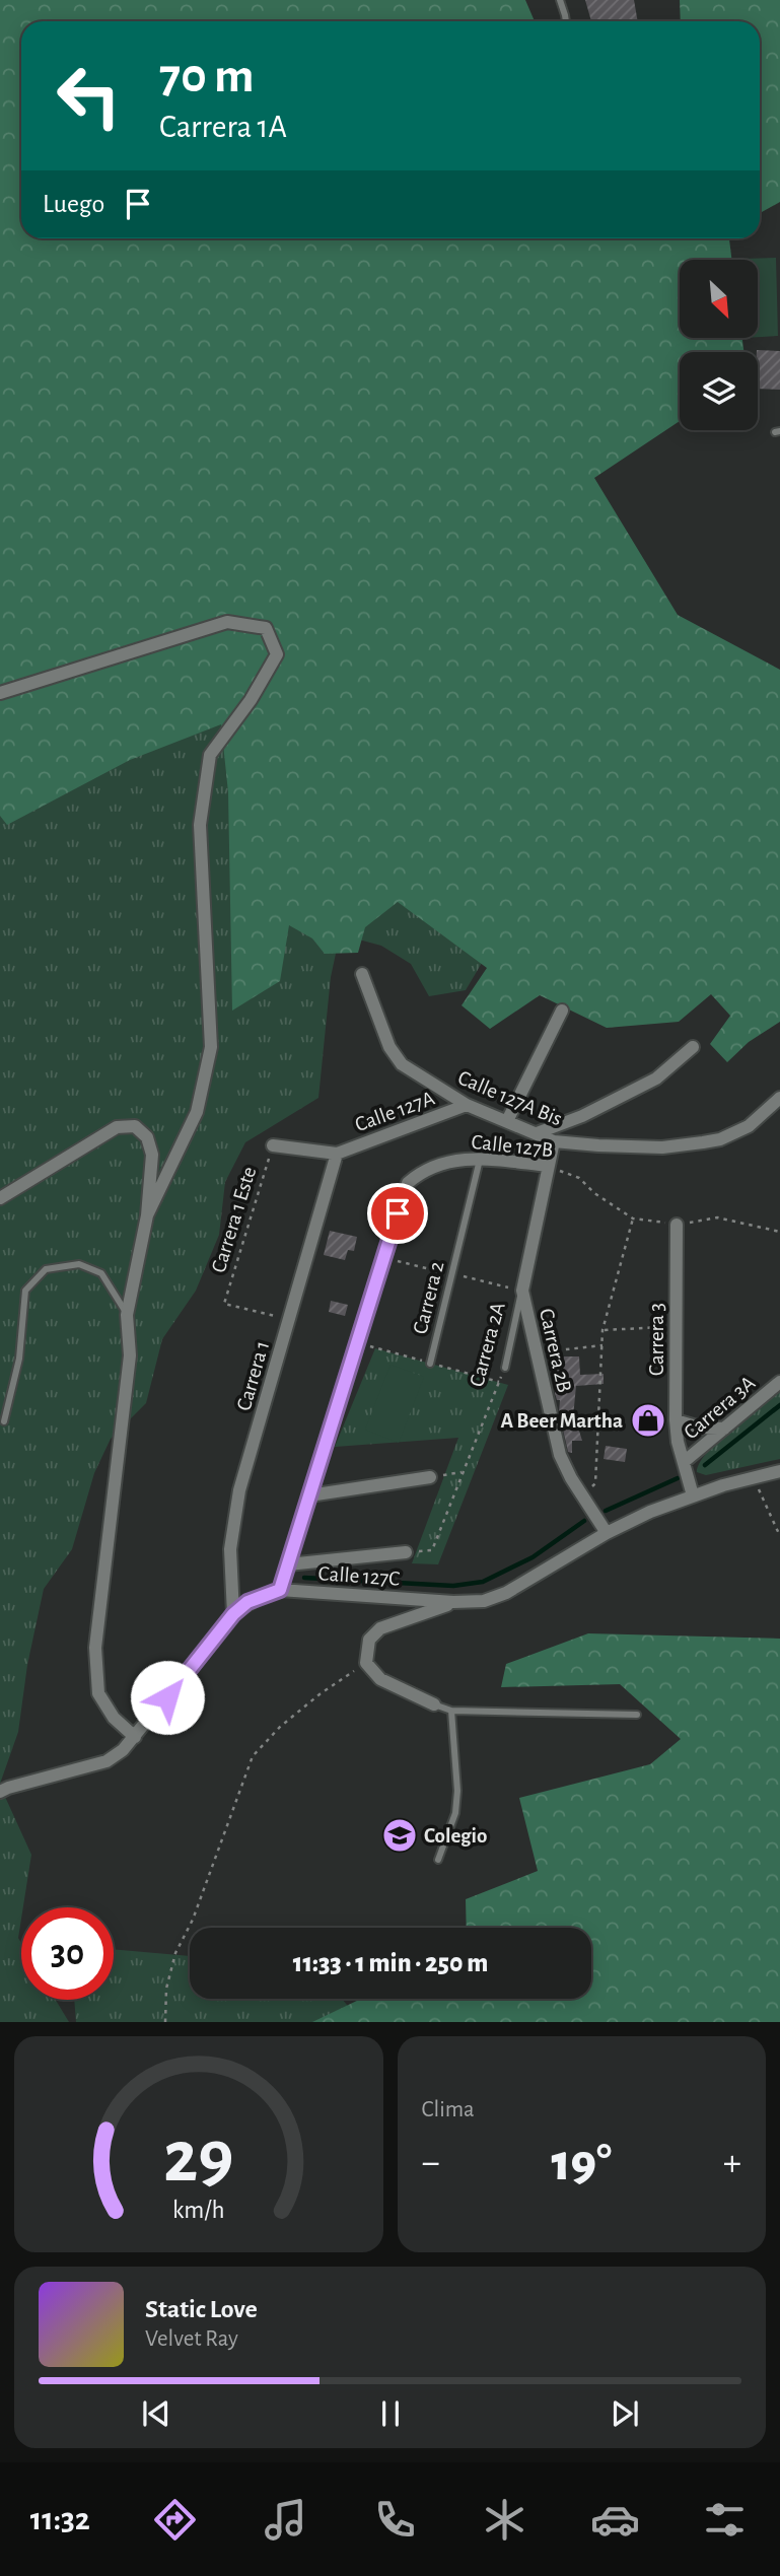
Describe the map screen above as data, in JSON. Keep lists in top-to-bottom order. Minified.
{"streets":{"street":["Calle 127A Bis","Calle 127A","Calle 127B","Carrera 3","Carrera 2A","Carrera 2B","Carrera 1","Carrera 3A","Calle 127C"],"lane":["Carrera 2"],"path":["Carrera 1 Este"]},"crossings":[["Calle 127A Bis","Calle 127A"],["Calle 127A Bis","Carrera 2A"],["Calle 127A","Carrera 1"],["Calle 127B","Carrera 2"],["Calle 127B","Carrera 3"],["Calle 127B","Carrera 2A"],["Carrera 1 Este","Carrera 1"],["Carrera 3","Carrera 3A"],["Carrera 3","Calle 127C"],["Carrera 2A","Carrera 2B"],["Carrera 2B","Calle 127C"],["Carrera 1","Calle 127C"]],"places":{"shop":["A Beer Martha"],"school or university":["Colegio"]},"north":"bottom right","page":{"turn":["70 m","Carrera 1A"],"then":"Luego","limit":"30","trip":"11:33 · 1 min · 250 m","tile":"Clima","heat":["−","19°","+"],"song":["Static Love","Velvet Ray"],"tabs":"11:32","gauge":["29","km/h"]}}
